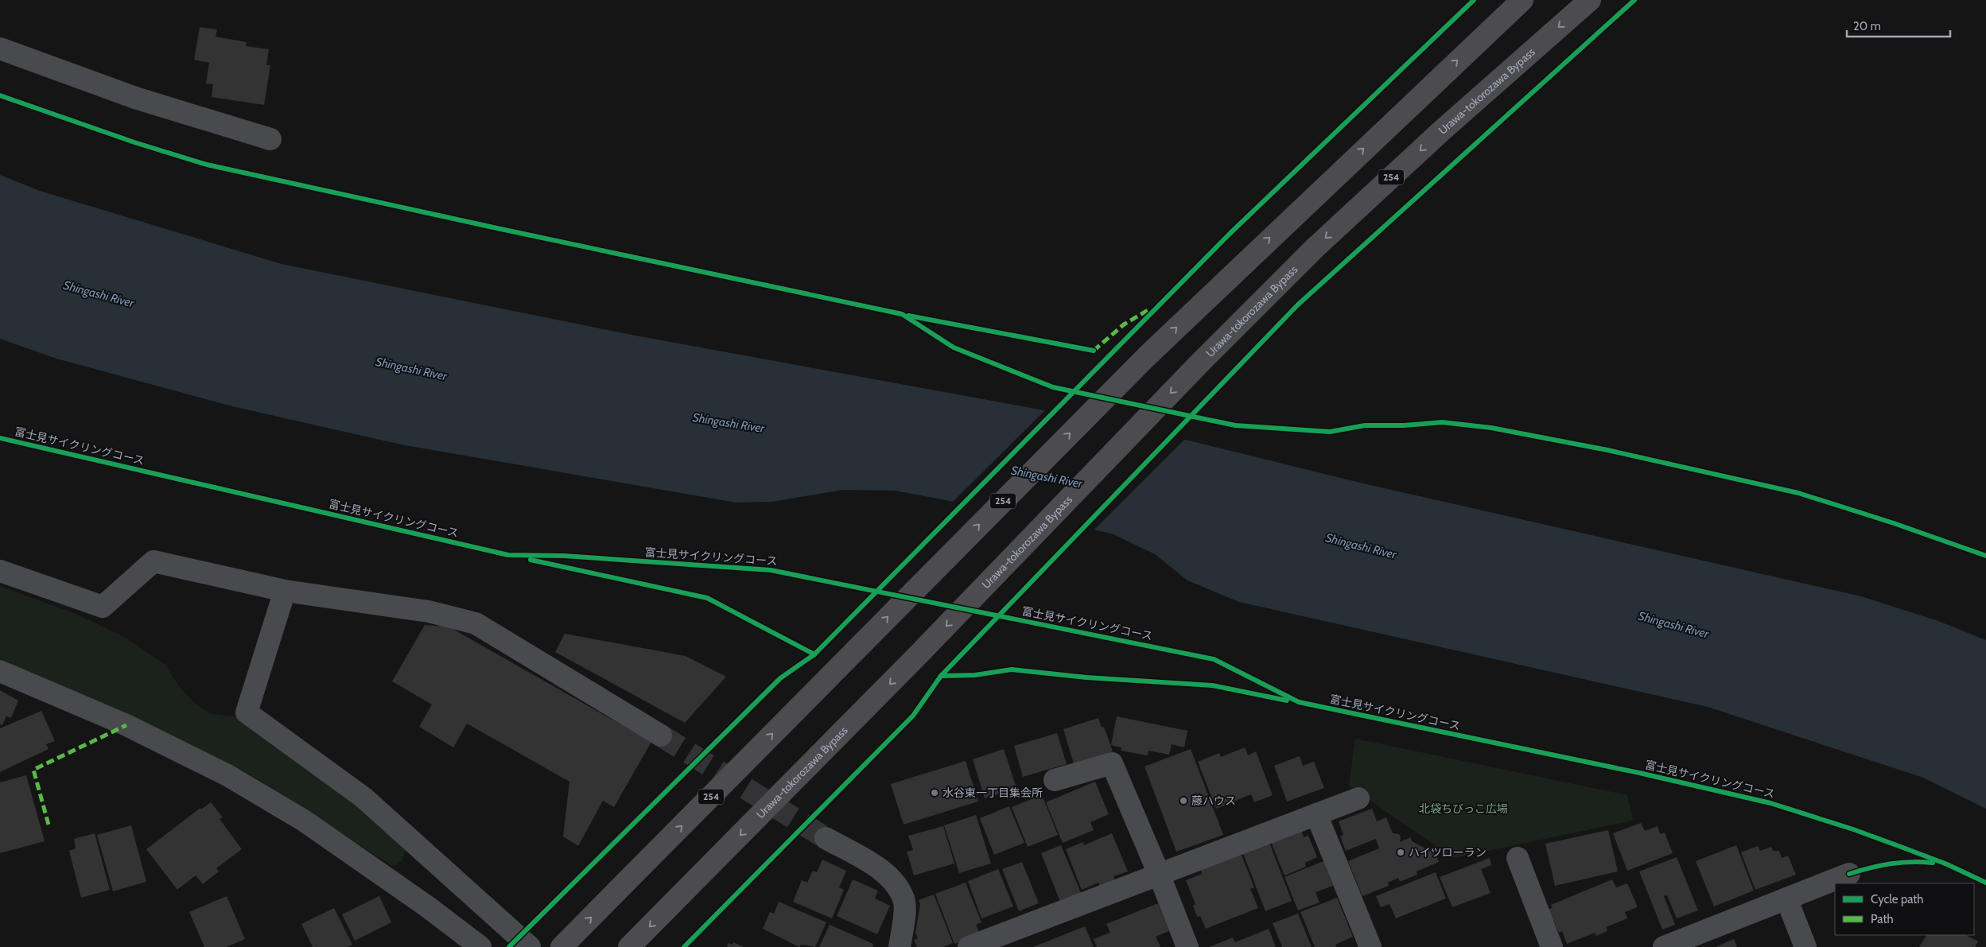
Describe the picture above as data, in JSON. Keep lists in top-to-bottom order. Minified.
{"streets":{"highway":["Urawa-tokorozawa Bypass","254"],"cycle path":["富士見サイクリングコース"]},"water":["Shingashi River"],"parks":["北袋ちびっこ広場"],"places":["水谷東一丁目集会所","藤ハウス","ハイツローラン"],"legend":["Cycle path","Path"],"scale_bar":"20 m"}
